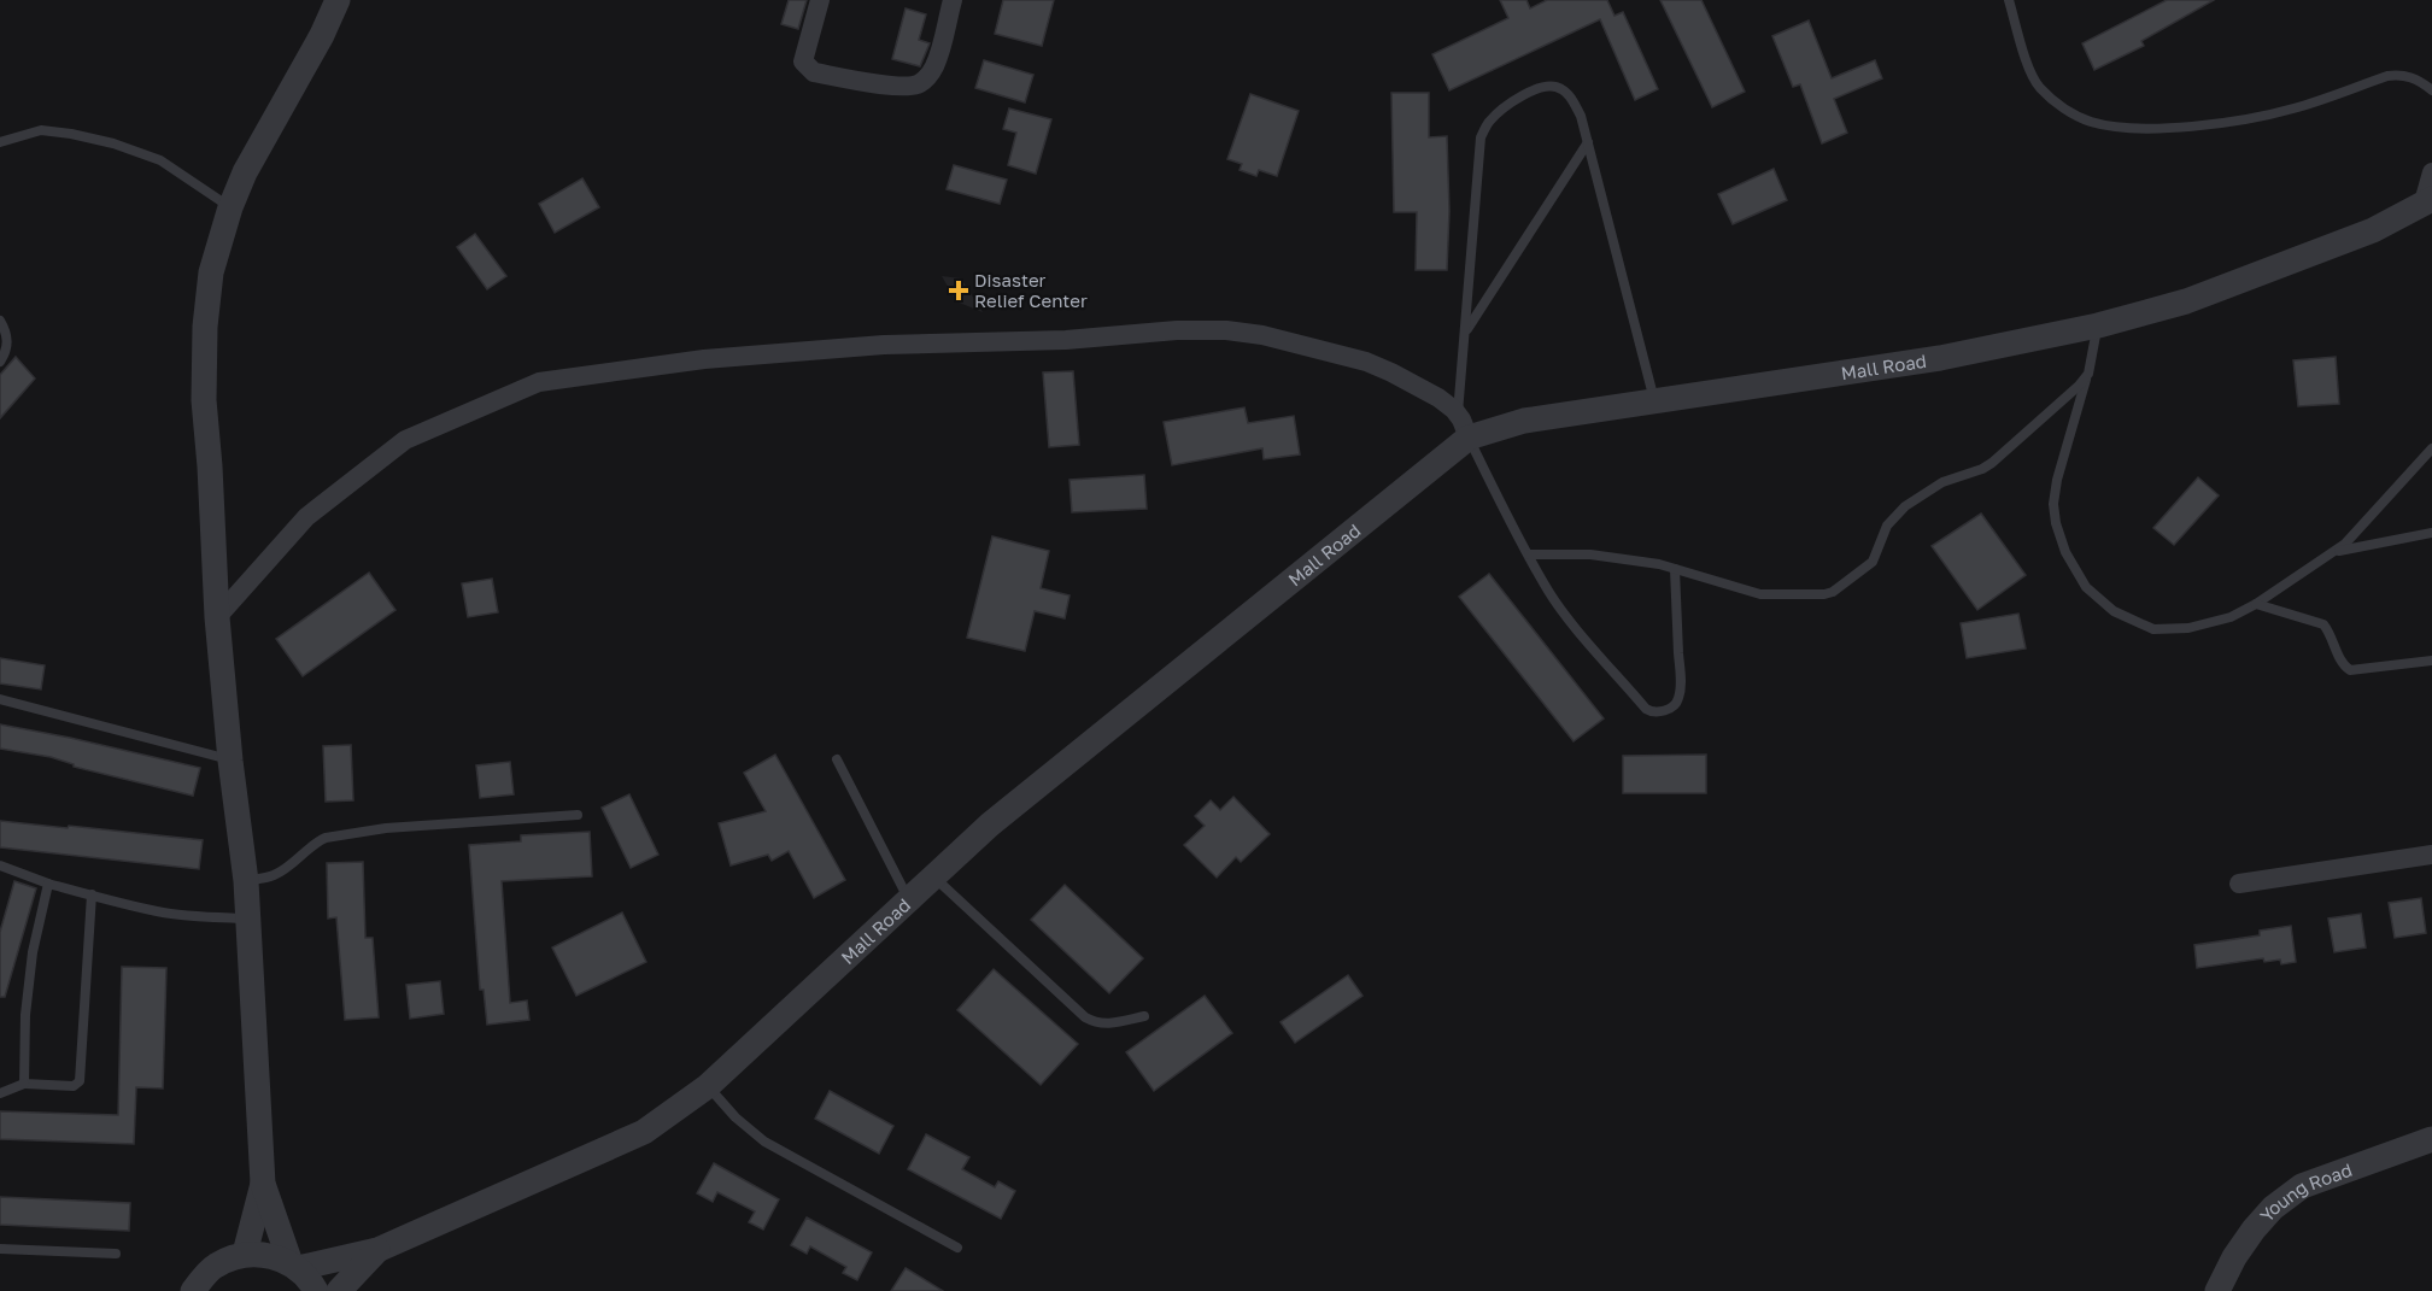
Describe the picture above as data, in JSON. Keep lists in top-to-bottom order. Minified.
{"streets":{"street":["Mall Road","Young Road"]},"places":{"health":["Disaster Relief Center"]}}
